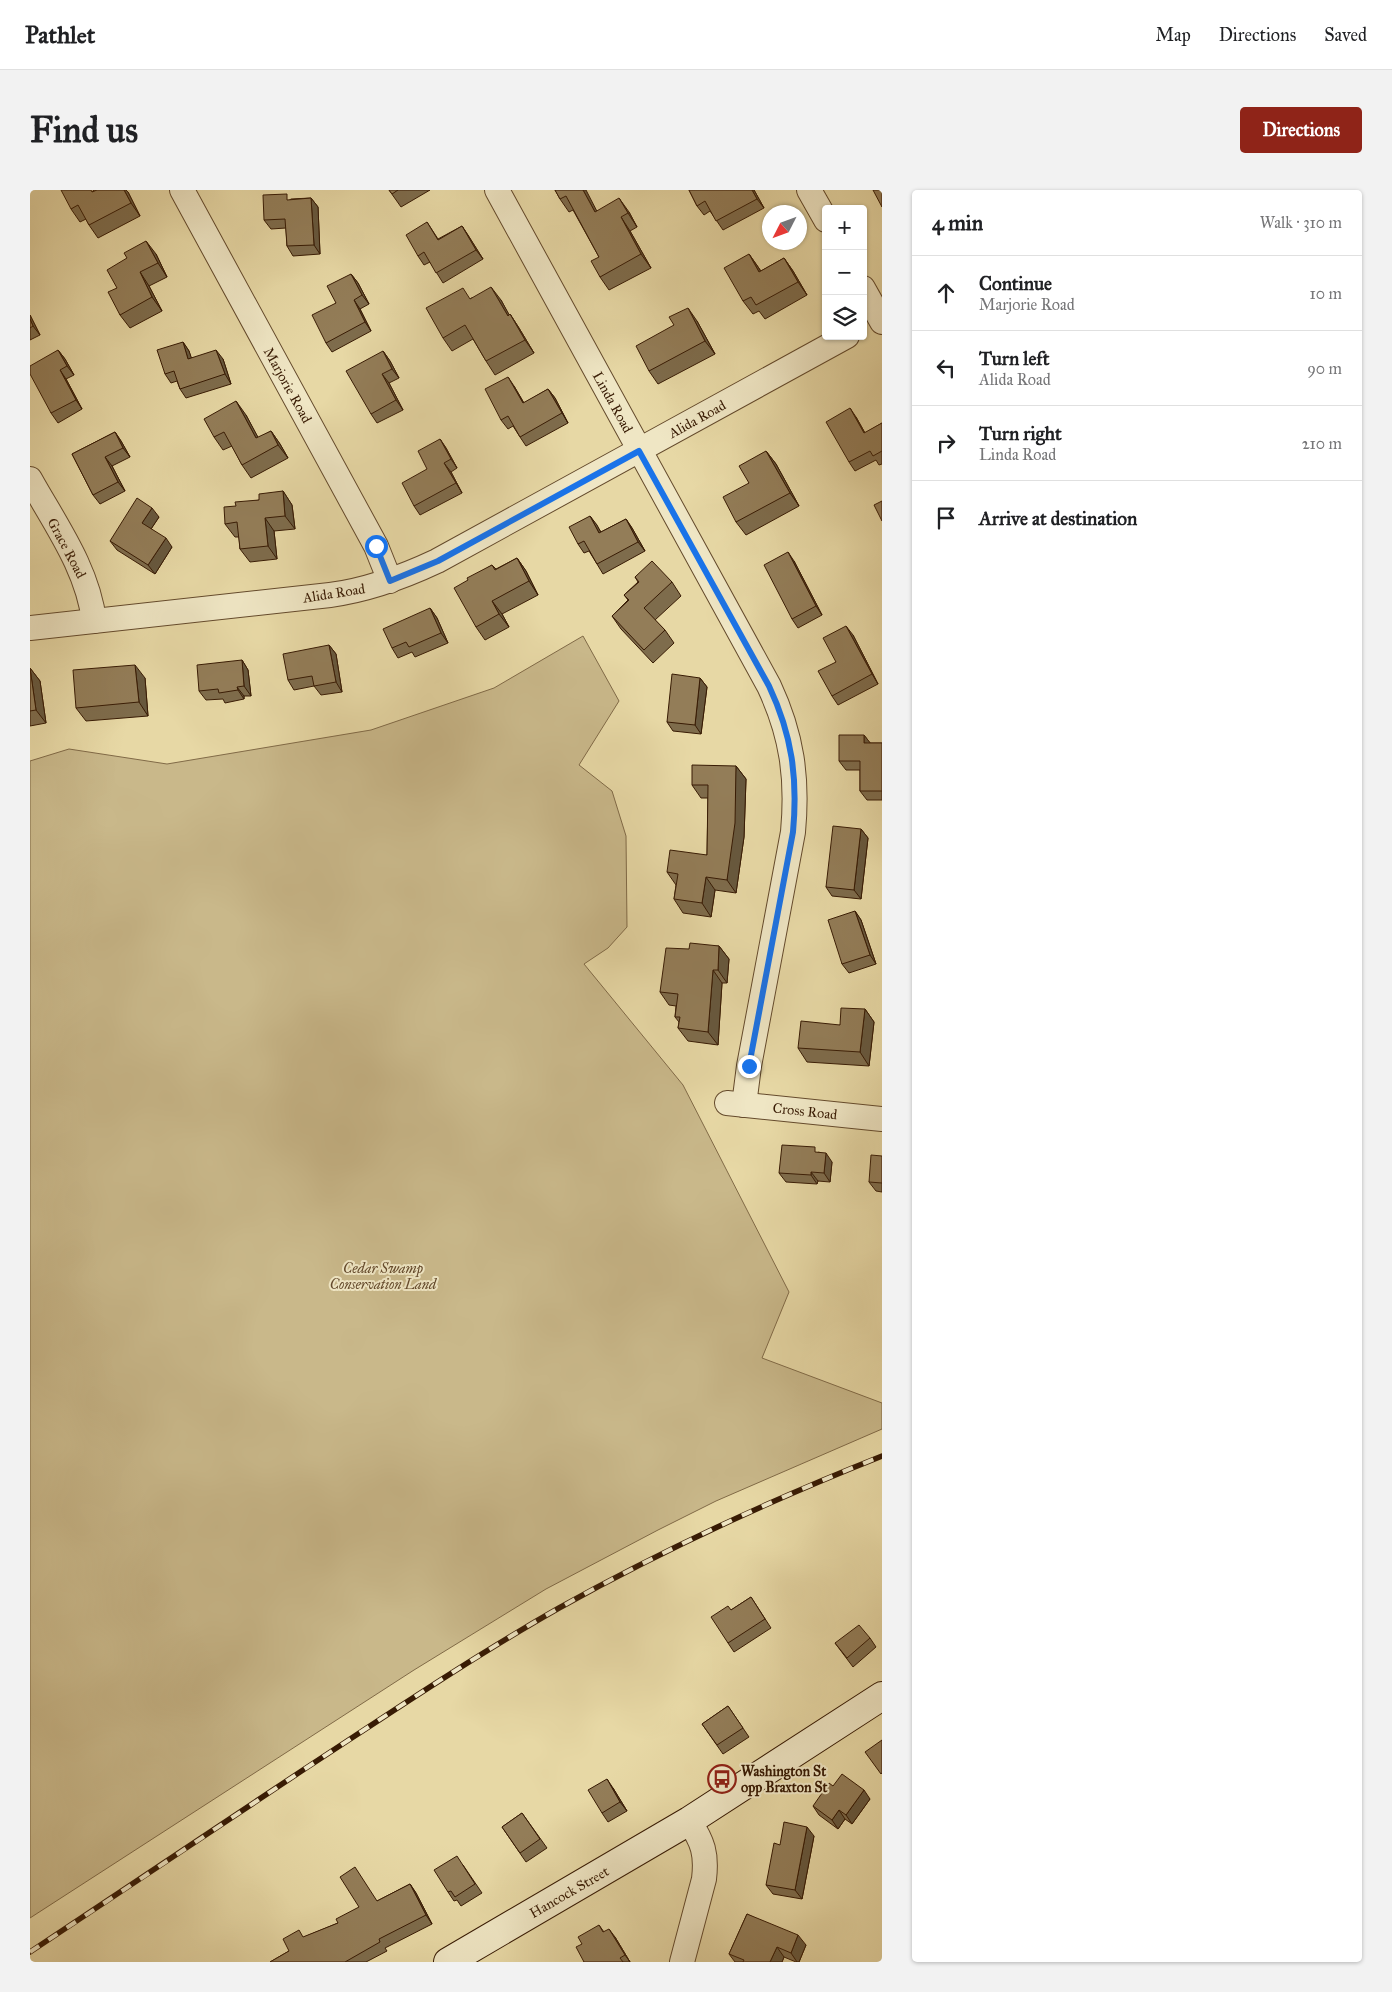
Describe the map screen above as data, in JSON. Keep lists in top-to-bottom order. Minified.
{"streets":{"main road":["Hancock Street"],"street":["Marjorie Road","Linda Road","Alida Road","Grace Road","Cross Road"]},"crossings":[["Marjorie Road","Alida Road"],["Linda Road","Alida Road"],["Linda Road","Cross Road"],["Alida Road","Grace Road"]],"parks":["Cedar Swamp Conservation Land"],"places":{"bus stop":["Washington St opp Braxton St"]},"north":"bottom left","page":{"header":"Pathlet","nav":["Map","Directions","Saved"],"buttons":"Directions","title":"Find us","heading":["4 min","Walk · 310 m"],"map_buttons":["+","−"],"list":[["Continue","Marjorie Road","10 m"],["Turn left","Alida Road","90 m"],["Turn right","Linda Road","210 m"],"Arrive at destination"]}}
